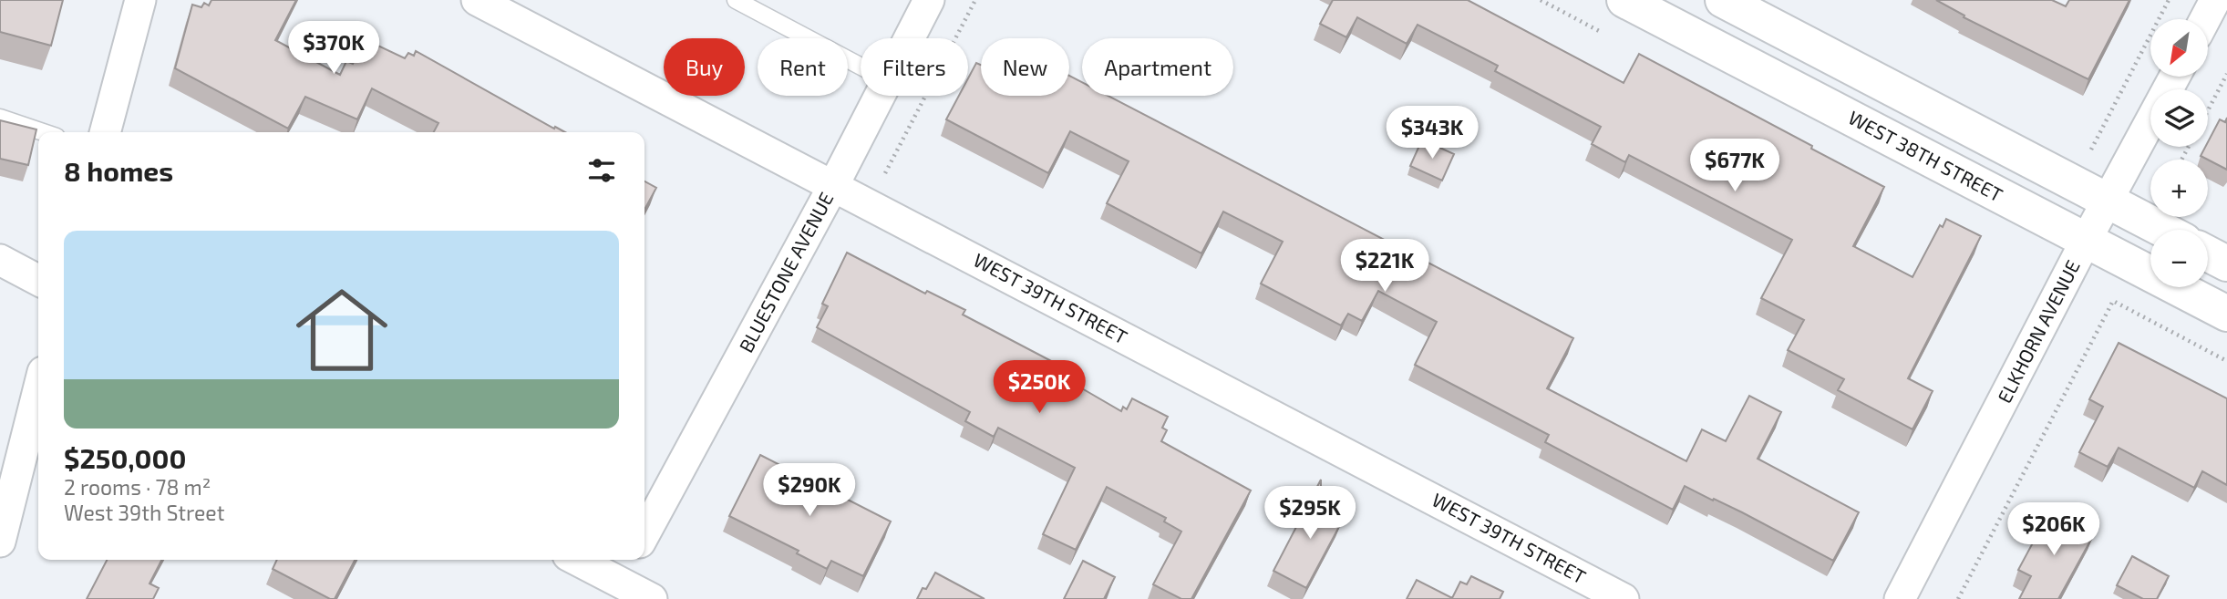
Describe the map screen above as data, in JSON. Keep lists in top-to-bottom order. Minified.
{"streets":{"street":["WEST 38TH STREET","BLUESTONE AVENUE","WEST 39TH STREET","ELKHORN AVENUE"]},"crossings":[["WEST 38TH STREET","ELKHORN AVENUE"],["BLUESTONE AVENUE","WEST 39TH STREET"]],"north":"bottom left","page":{"map_buttons":["+","−"],"price":["$370K","$343K","$677K","$221K","$250K","$290K","$295K","$206K"],"chip":["Buy","Rent","Filters","New","Apartment"],"heading":"8 homes","list":[{"name":"$250,000","note":"2 rooms · 78 m² · West 39th Street"}]}}
